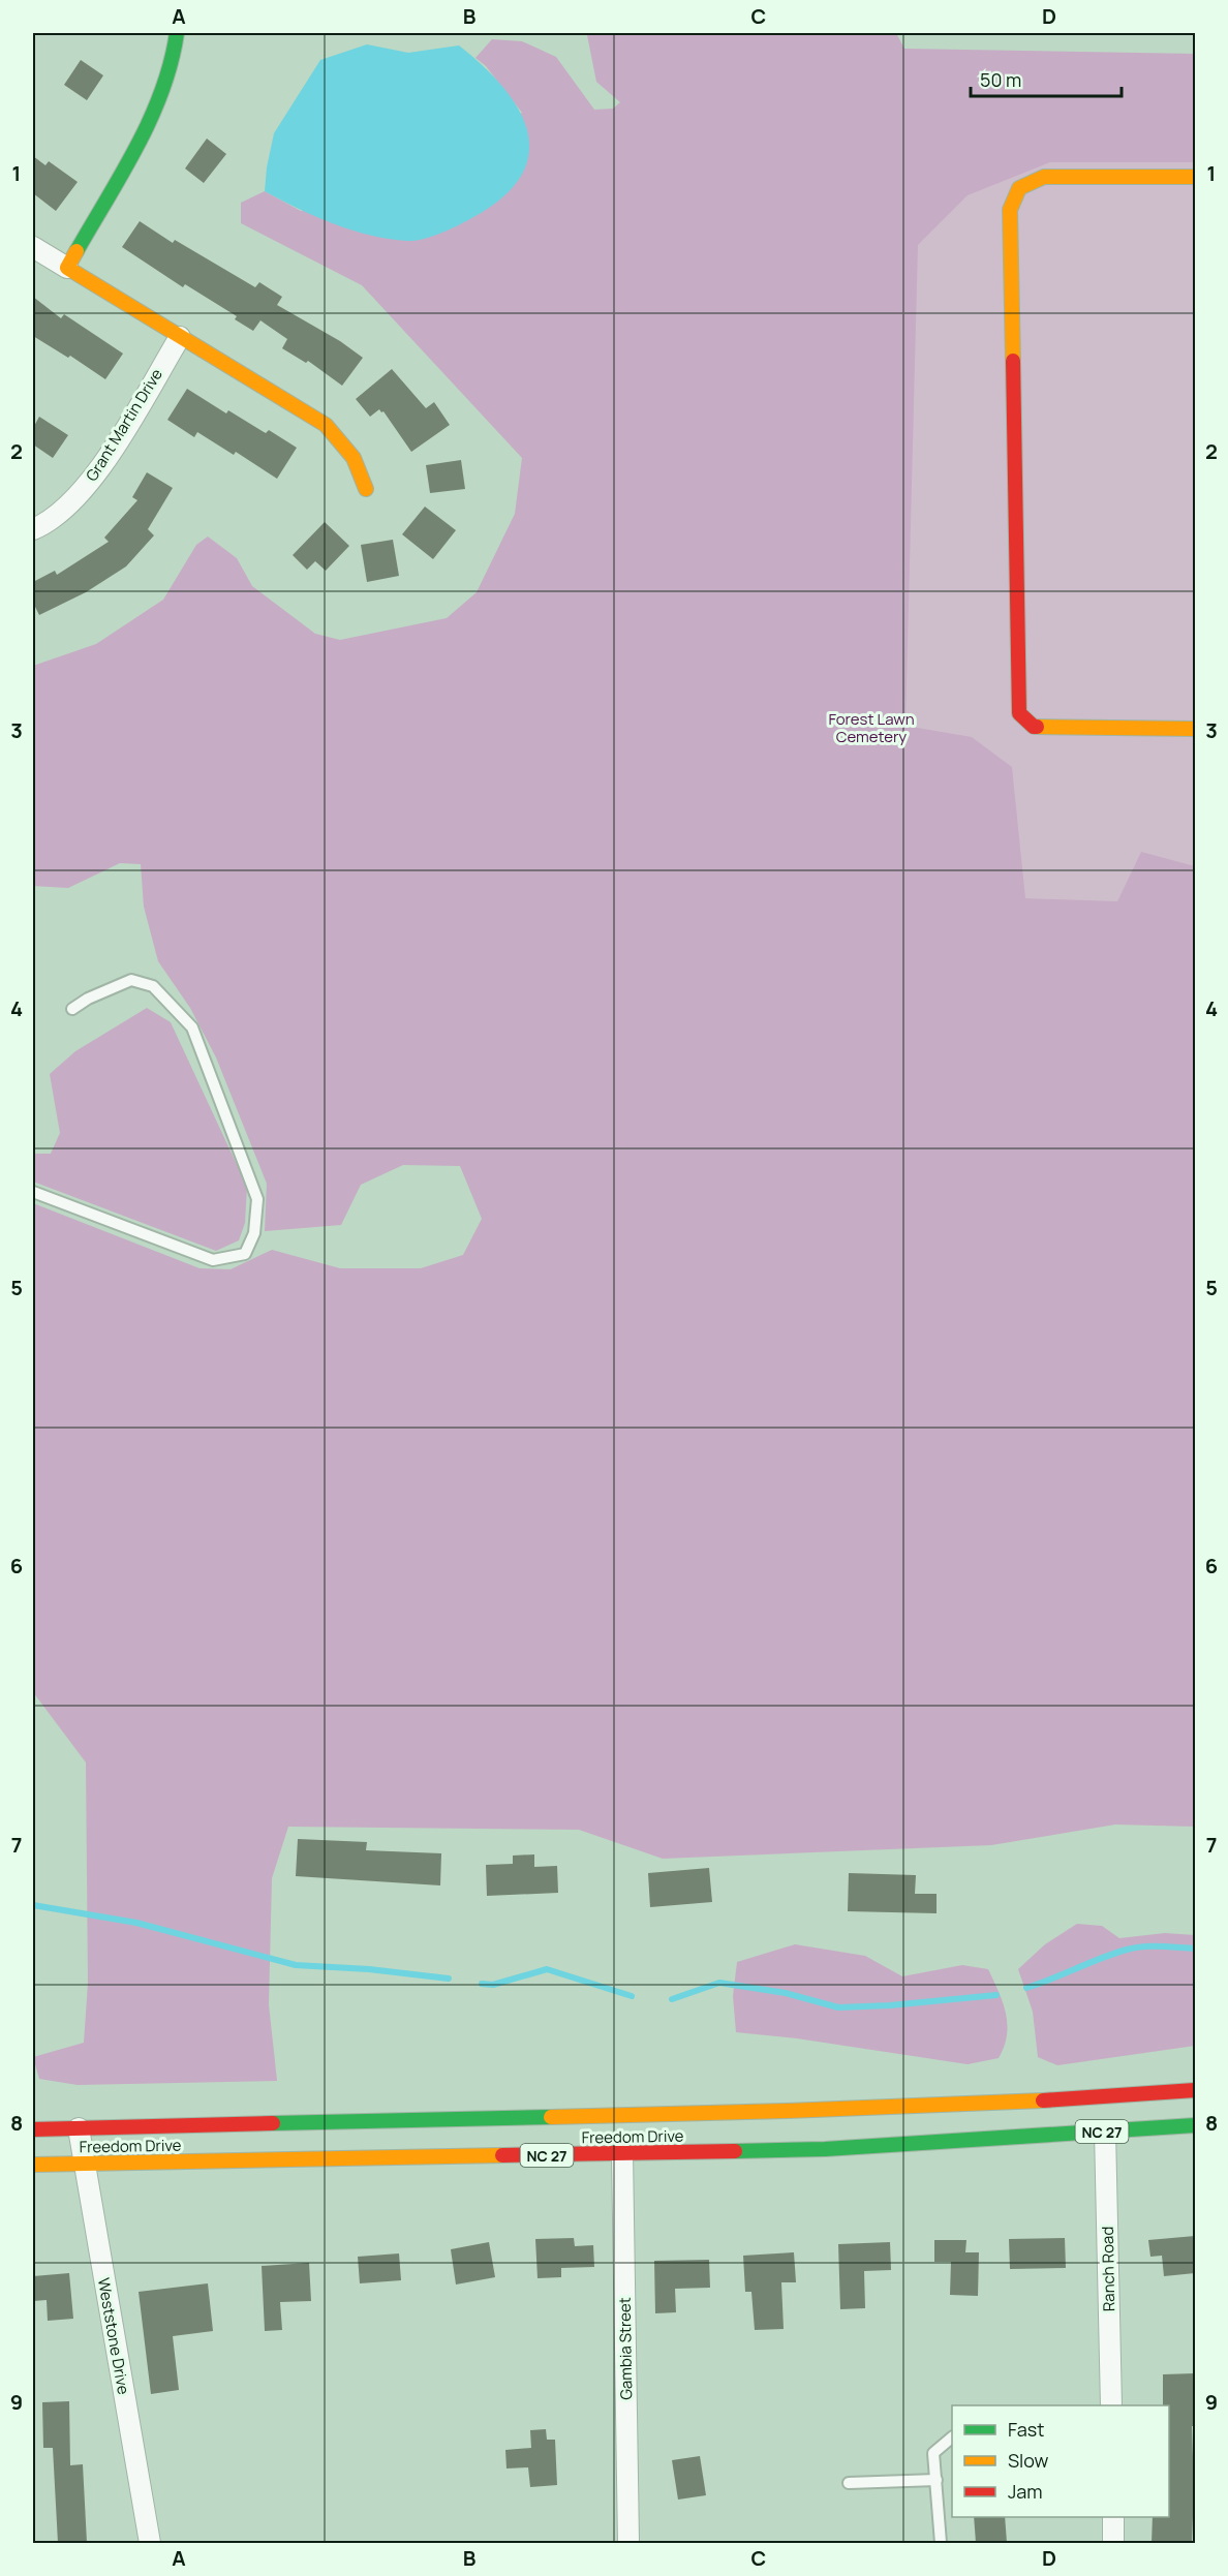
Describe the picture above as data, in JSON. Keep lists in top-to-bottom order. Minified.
{"streets":{"main road":["NC 27","Freedom Drive"],"street":["Grant Martin Drive","Ranch Road","Weststone Drive","Gambia Street"]},"crossings":[["Freedom Drive","Ranch Road"],["Freedom Drive","Weststone Drive"],["Freedom Drive","Gambia Street"]],"parks":["Forest Lawn Cemetery"],"legend":["Fast","Slow","Jam"],"scale_bar":"50 m","grid":{"columns":["A","B","C","D"],"rows":["1","2","3","4","5","6","7","8","9"]}}
